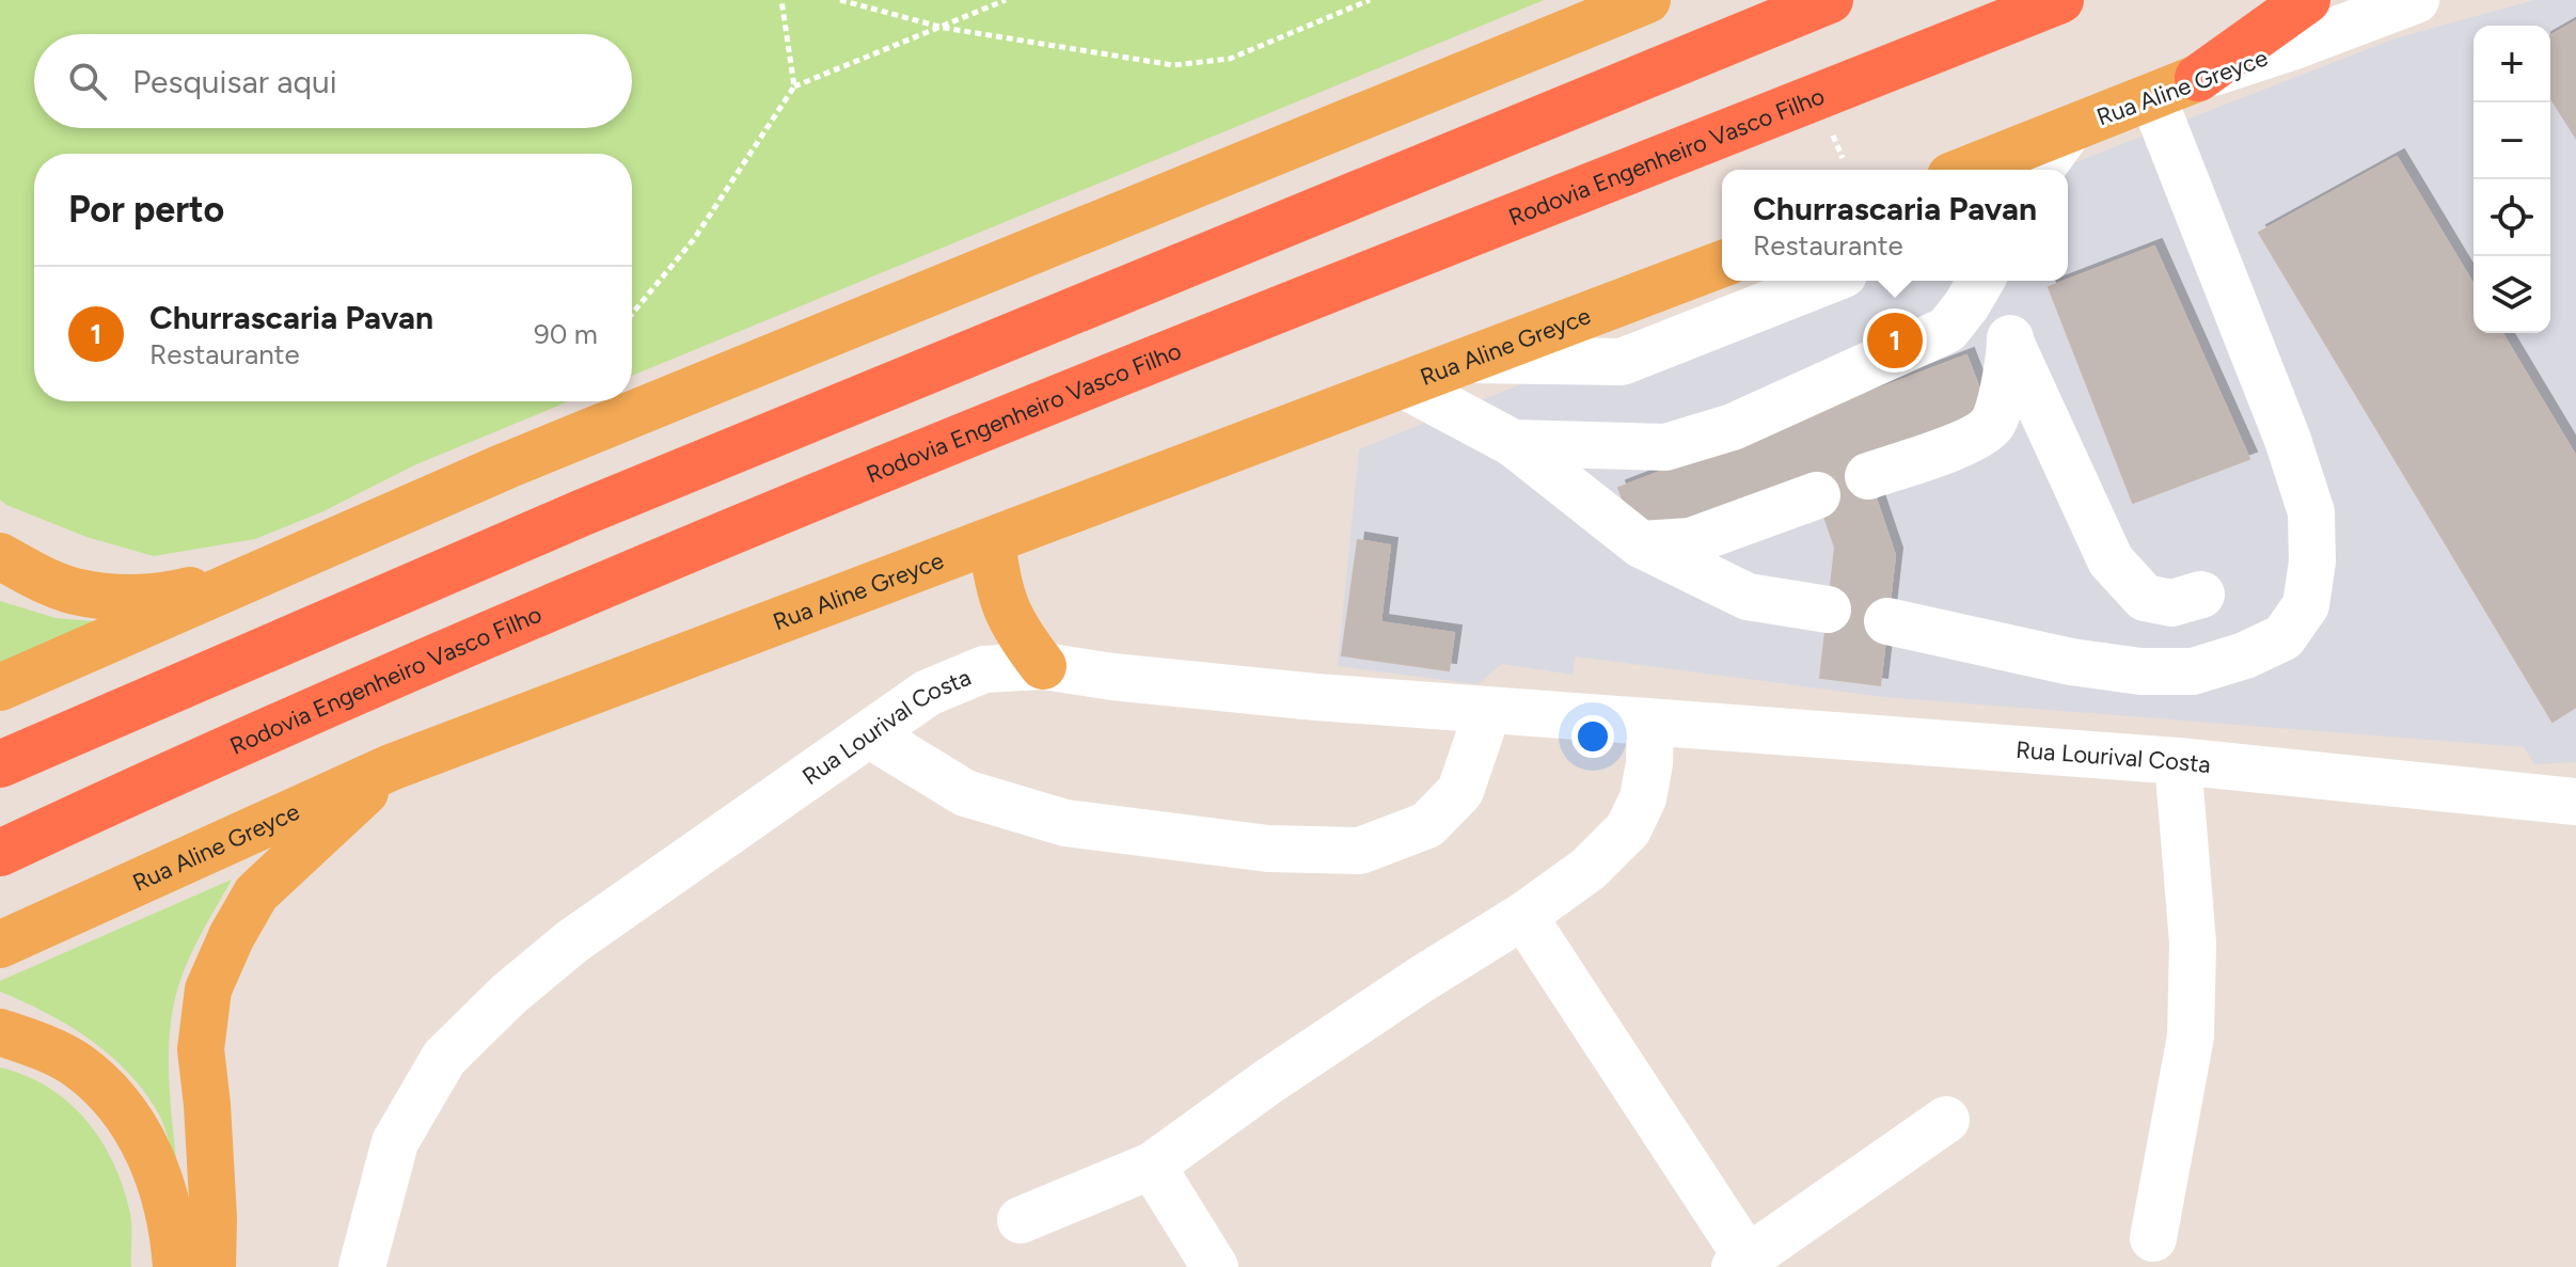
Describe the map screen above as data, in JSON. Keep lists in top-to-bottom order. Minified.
{"streets":{"highway":["Rodovia Engenheiro Vasco Filho"],"main road":["Rua Aline Greyce"],"street":["Rua Lourival Costa"]},"page":{"map_buttons":["+","−"],"search":"Pesquisar aqui","heading":"Por perto","popup":["Churrascaria Pavan","Restaurante"],"list":[{"mark":"1","name":"Churrascaria Pavan","note":"Restaurante","value":"90 m"}],"pins":"1"}}
